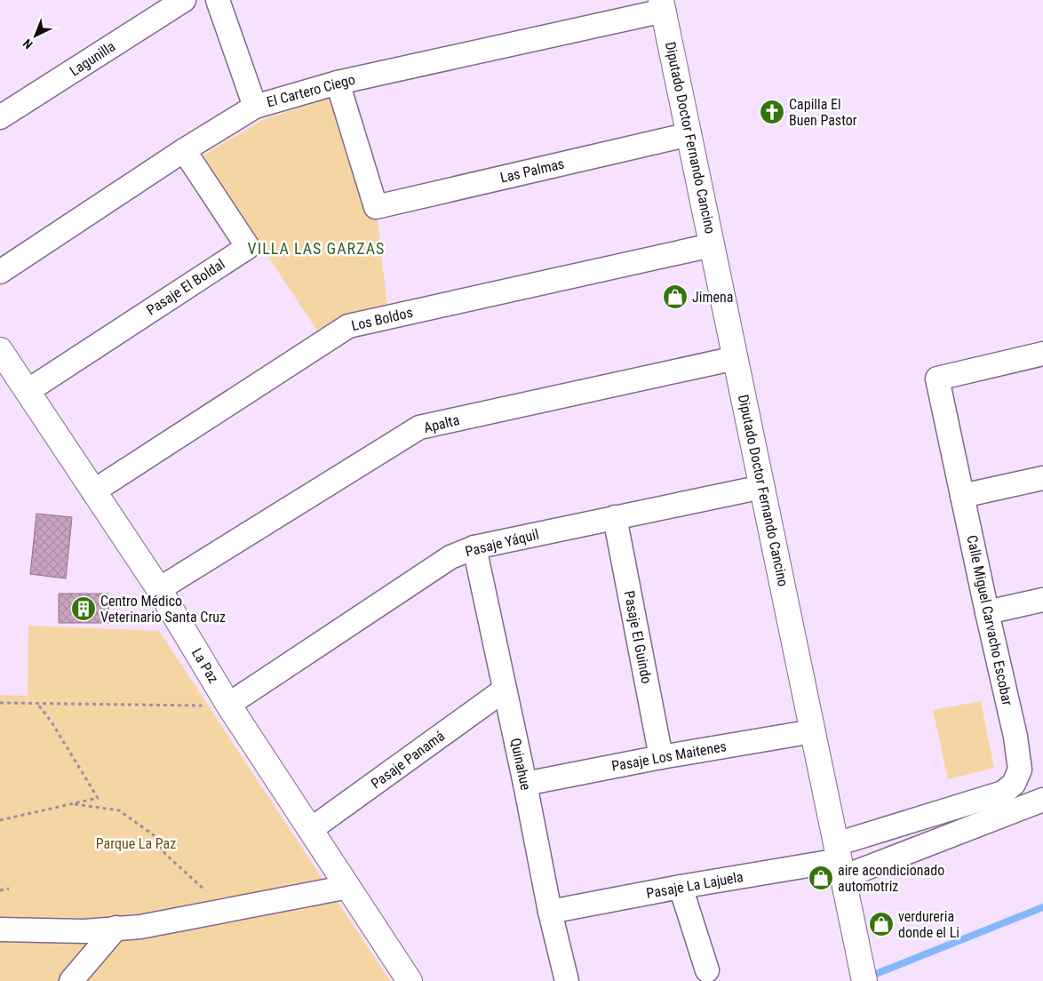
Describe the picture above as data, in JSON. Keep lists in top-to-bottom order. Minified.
{"streets":{"street":["Lagunilla","El Cartero Ciego","Diputado Doctor Fernando Cancino","Las Palmas","Pasaje El Boldal","Los Boldos","Apalta","Pasaje Yáquil","Calle Miguel Carvacho Escobar","Pasaje El Guindo","La Paz","Pasaje Los Maitenes","Pasaje Panamá","Quinahue","Pasaje La Lajuela"]},"crossings":[["El Cartero Ciego","Diputado Doctor Fernando Cancino"],["El Cartero Ciego","Las Palmas"],["El Cartero Ciego","Pasaje El Boldal"],["Diputado Doctor Fernando Cancino","Las Palmas"],["Diputado Doctor Fernando Cancino","Los Boldos"],["Diputado Doctor Fernando Cancino","Apalta"],["Diputado Doctor Fernando Cancino","Pasaje Yáquil"],["Diputado Doctor Fernando Cancino","Calle Miguel Carvacho Escobar"],["Diputado Doctor Fernando Cancino","Pasaje Los Maitenes"],["Diputado Doctor Fernando Cancino","Pasaje La Lajuela"],["Pasaje El Boldal","La Paz"],["Los Boldos","La Paz"],["Apalta","La Paz"],["Pasaje Yáquil","Pasaje El Guindo"],["Pasaje Yáquil","La Paz"],["Pasaje Yáquil","Quinahue"],["Calle Miguel Carvacho Escobar","Pasaje La Lajuela"],["Pasaje El Guindo","Pasaje Los Maitenes"],["La Paz","Pasaje Panamá"],["Pasaje Los Maitenes","Quinahue"],["Pasaje Panamá","Quinahue"],["Quinahue","Pasaje La Lajuela"]],"districts":["VILLA LAS GARZAS"],"parks":["Parque La Paz"],"places":{"church":["Capilla El Buen Pastor"],"shop":["Jimena","aire acondicionado automotriz","verdureria donde el Li"],"building":["Centro Médico Veterinario Santa Cruz"]},"north":"bottom left"}
